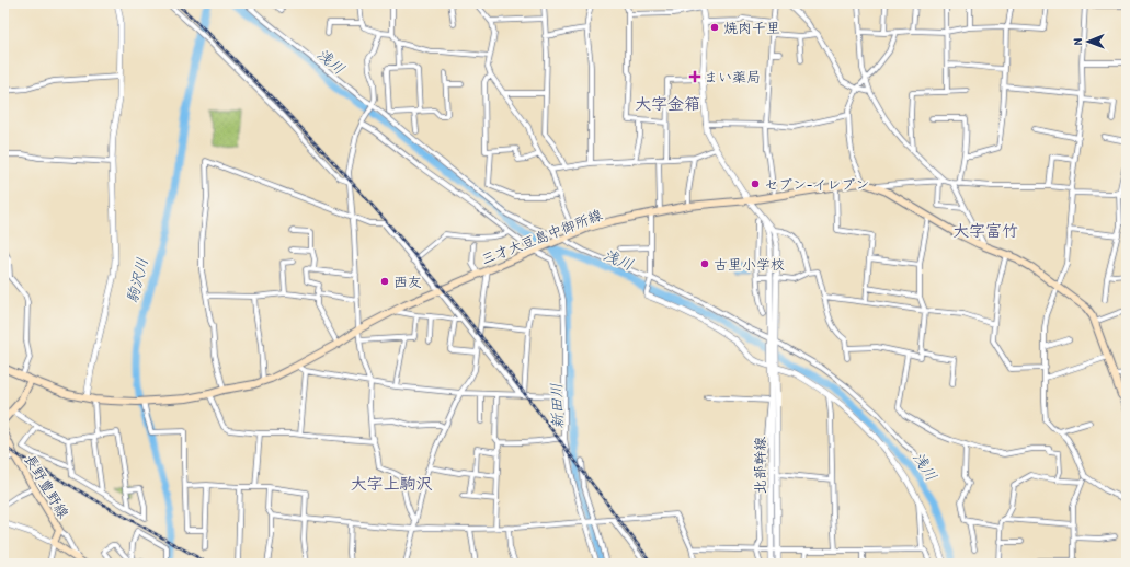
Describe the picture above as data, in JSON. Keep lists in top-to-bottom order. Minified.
{"streets":{"main road":["三才大豆島中御所線","長野豊野線"],"street":["北部幹線"]},"districts":["大字金箱","大字富竹","大字上駒沢"],"water":["浅川","駒沢川","新田川"],"places":{"other":["焼肉千里","セブン-イレブン","古里小学校","西友"],"health":["まい薬局"]},"north":"left"}
